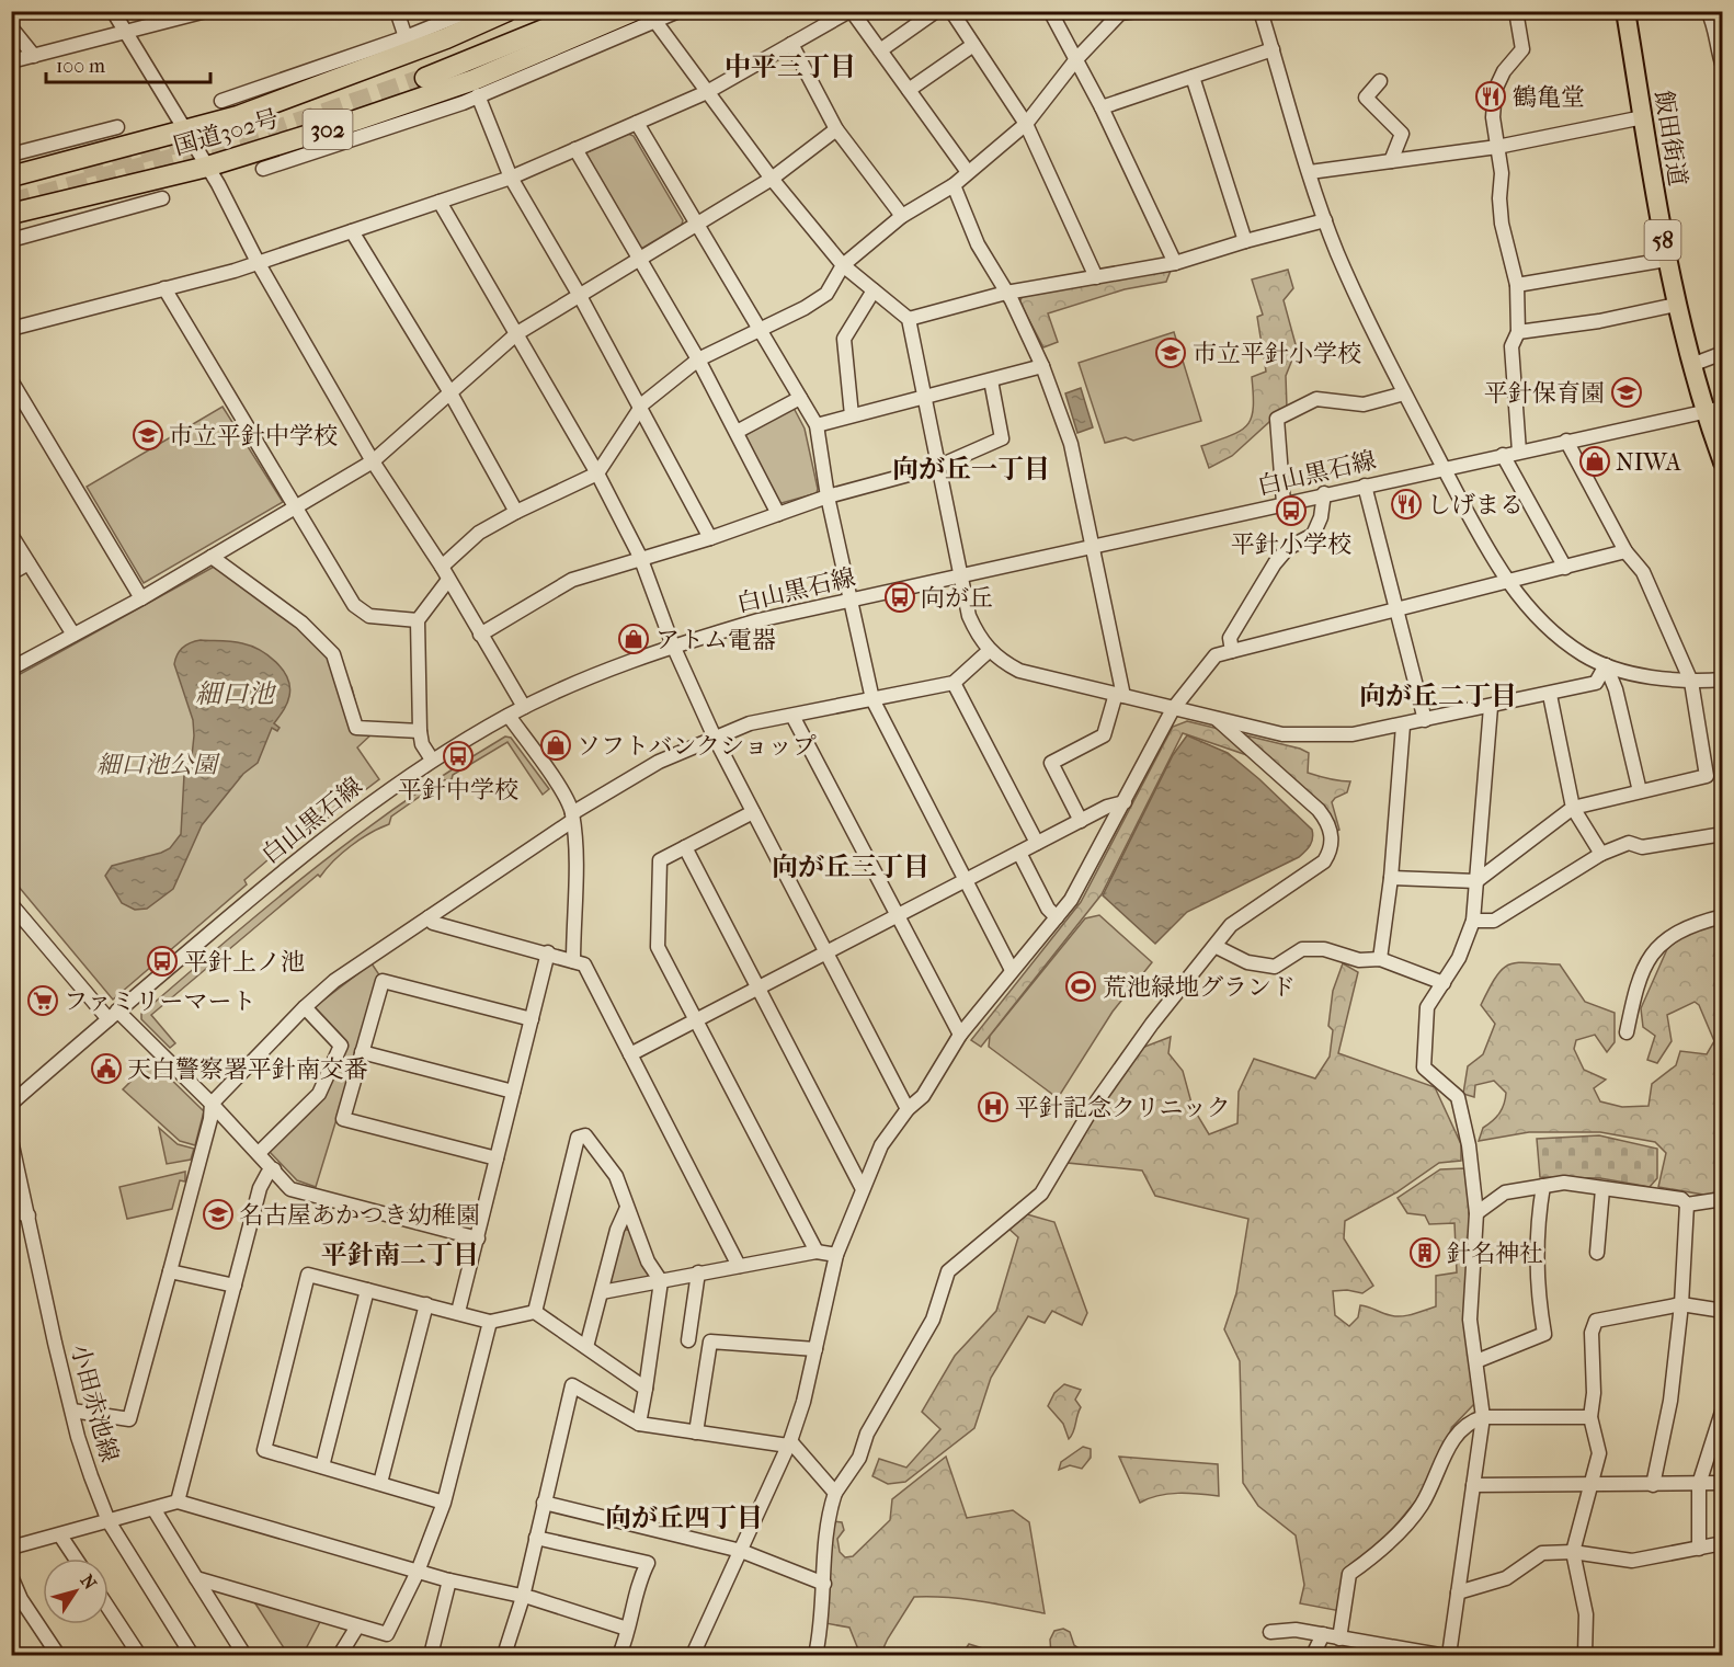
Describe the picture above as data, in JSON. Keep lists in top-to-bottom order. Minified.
{"streets":{"highway":["302","国道302号"],"main road":["飯田街道","58"],"street":["白山黒石線","小田赤池線"]},"crossings":[["飯田街道","白山黒石線"]],"districts":["中平三丁目","向が丘一丁目","向が丘二丁目","向が丘三丁目","平針南二丁目","向が丘四丁目"],"water":["細口池"],"parks":["細口池公園"],"places":{"restaurant":["鶴亀堂","しげまる"],"school or university":["市立平針小学校","平針保育園","市立平針中学校","名古屋あかつき幼稚園"],"shop":["NIWA","アトム電器","ソフトバンクショップ"],"bus stop":["平針小学校","向が丘","平針中学校","平針上ノ池"],"sports":["荒池緑地グランド"],"supermarket":["ファミリーマート"],"public building":["天白警察署平針南交番"],"hospital":["平針記念クリニック"],"building":["針名神社"]},"scale_bar":"100 m","north":"top right"}
